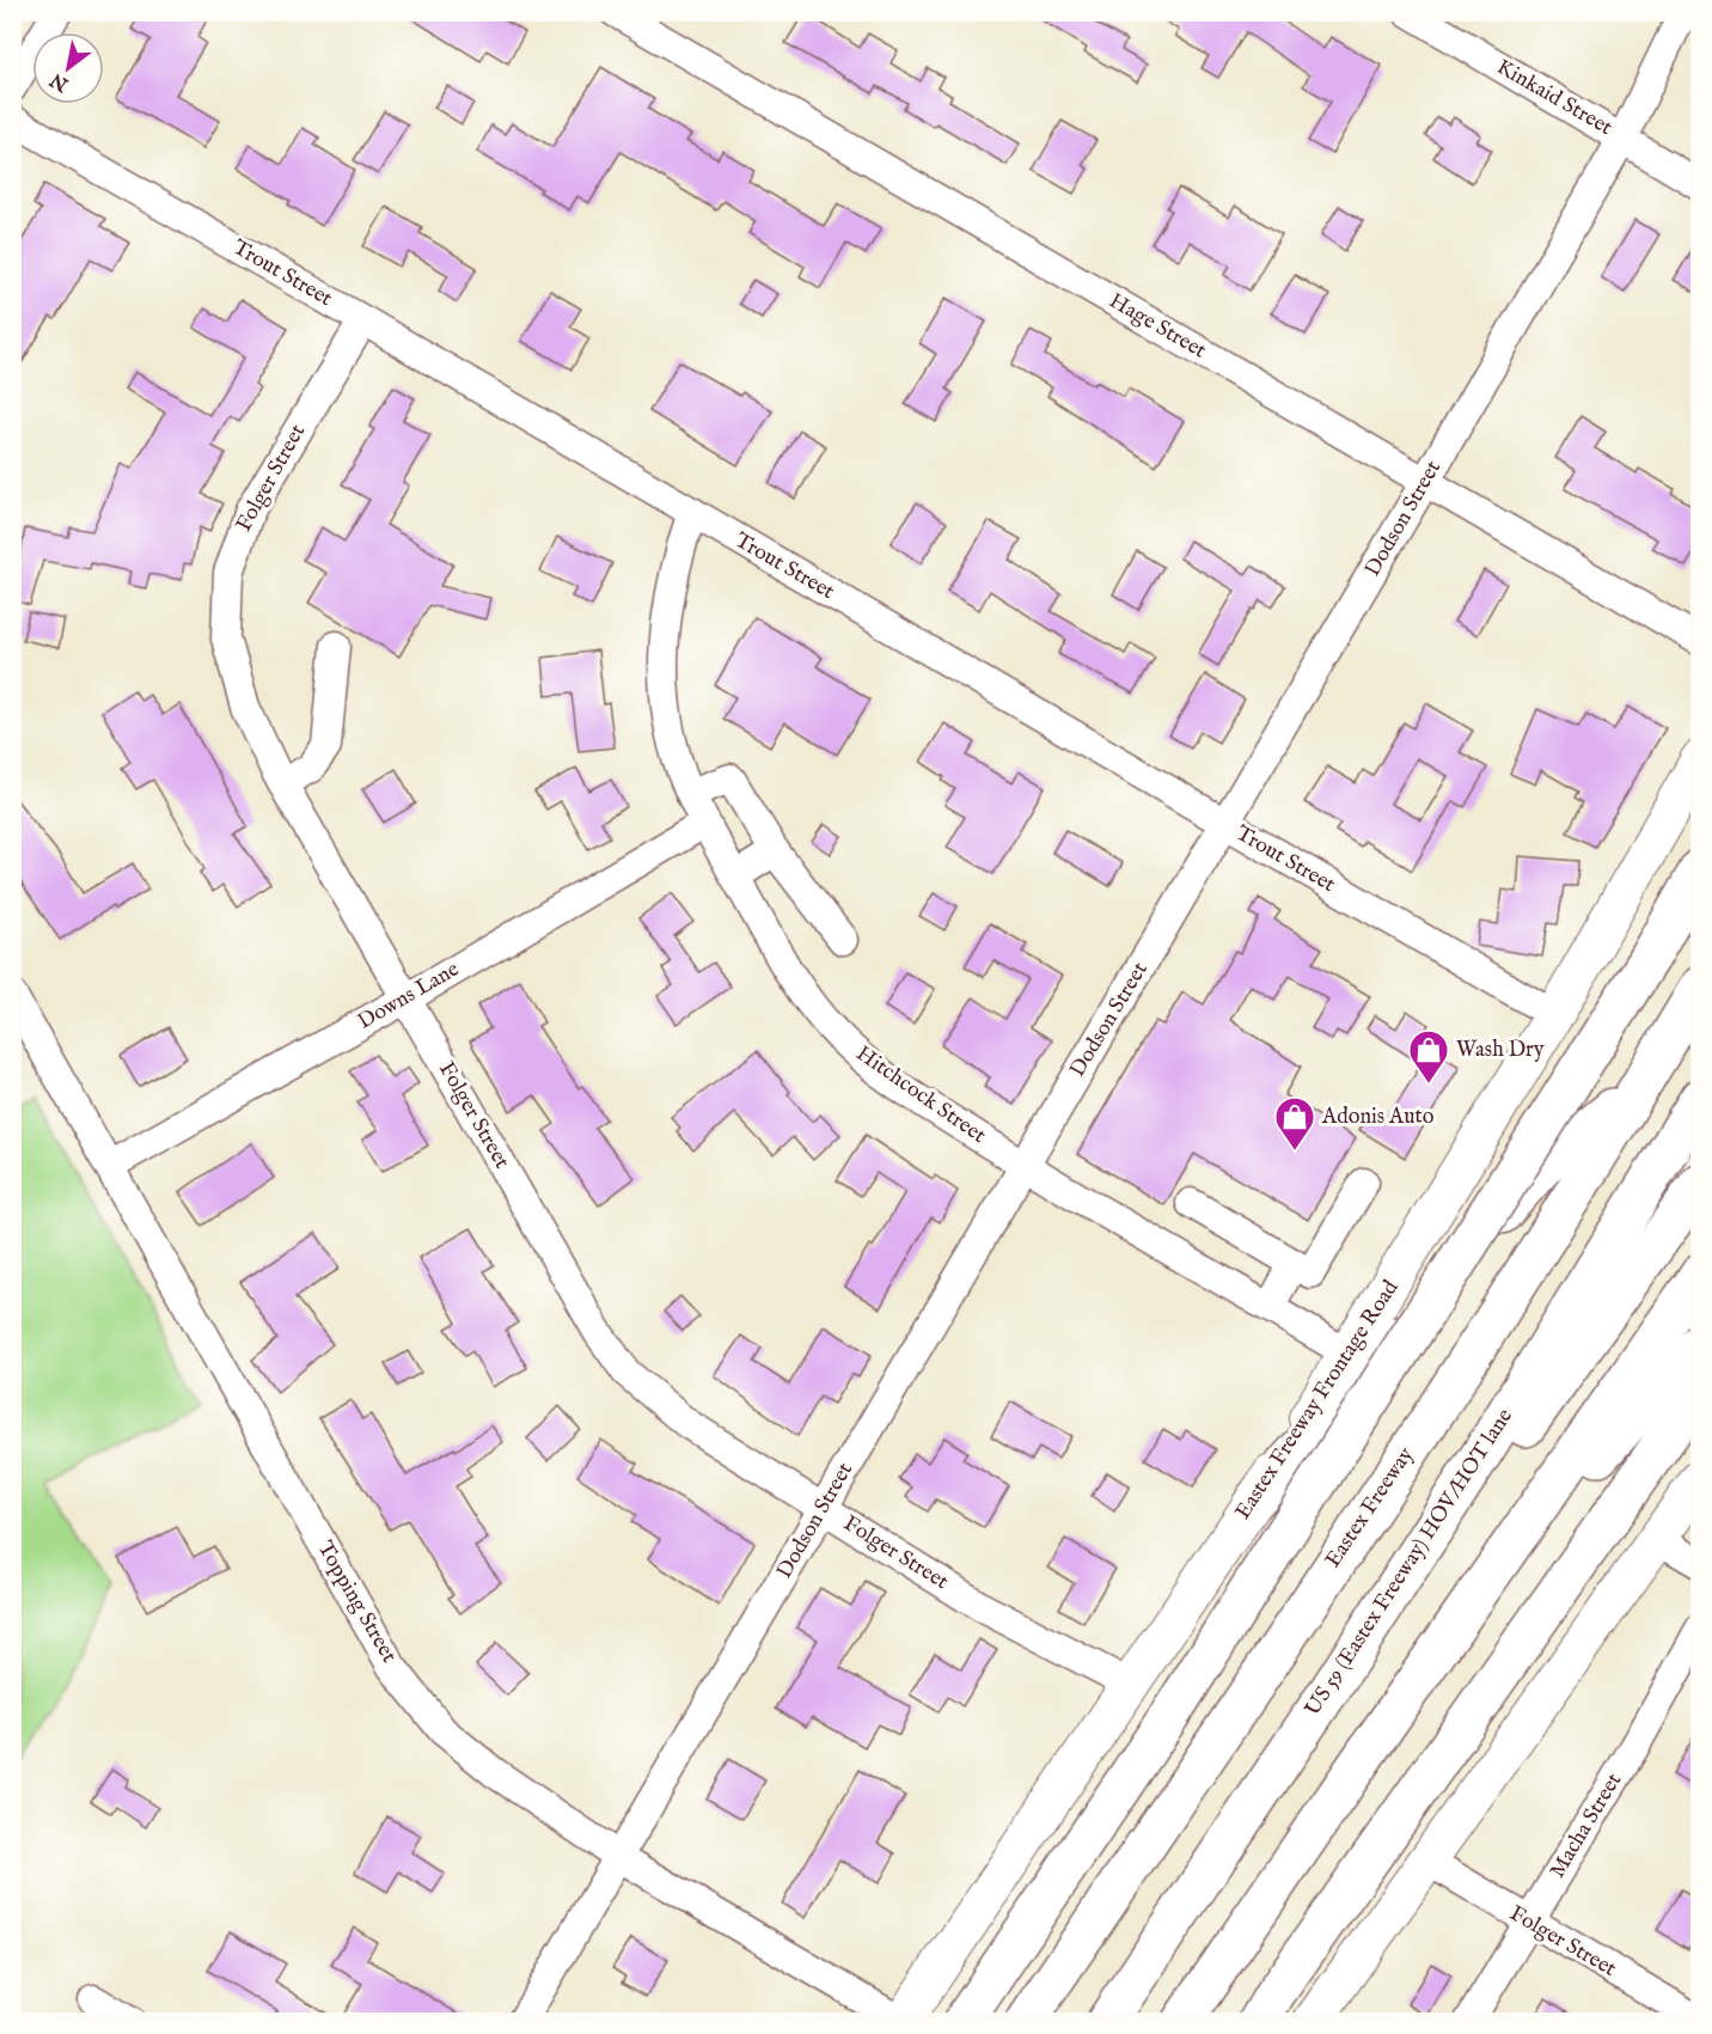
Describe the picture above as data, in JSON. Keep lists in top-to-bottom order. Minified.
{"streets":{"highway":["Eastex Freeway","US 59 (Eastex Freeway) HOV/HOT lane"],"main road":["Eastex Freeway Frontage Road"],"street":["Kinkaid Street","Trout Street","Hage Street","Folger Street","Dodson Street","Downs Lane","Hitchcock Street","Topping Street","Macha Street"]},"crossings":[["Kinkaid Street","Dodson Street"],["Trout Street","Folger Street"],["Trout Street","Dodson Street"],["Trout Street","Hitchcock Street"],["Trout Street","Eastex Freeway Frontage Road"],["Hage Street","Dodson Street"],["Folger Street","Dodson Street"],["Folger Street","Downs Lane"],["Folger Street","Eastex Freeway Frontage Road"],["Folger Street","Macha Street"],["Dodson Street","Hitchcock Street"],["Dodson Street","Topping Street"],["Downs Lane","Hitchcock Street"],["Downs Lane","Topping Street"],["Hitchcock Street","Eastex Freeway Frontage Road"],["Eastex Freeway Frontage Road","Topping Street"]],"places":{"shop":["Wash Dry","Adonis Auto"]},"north":"bottom left"}
